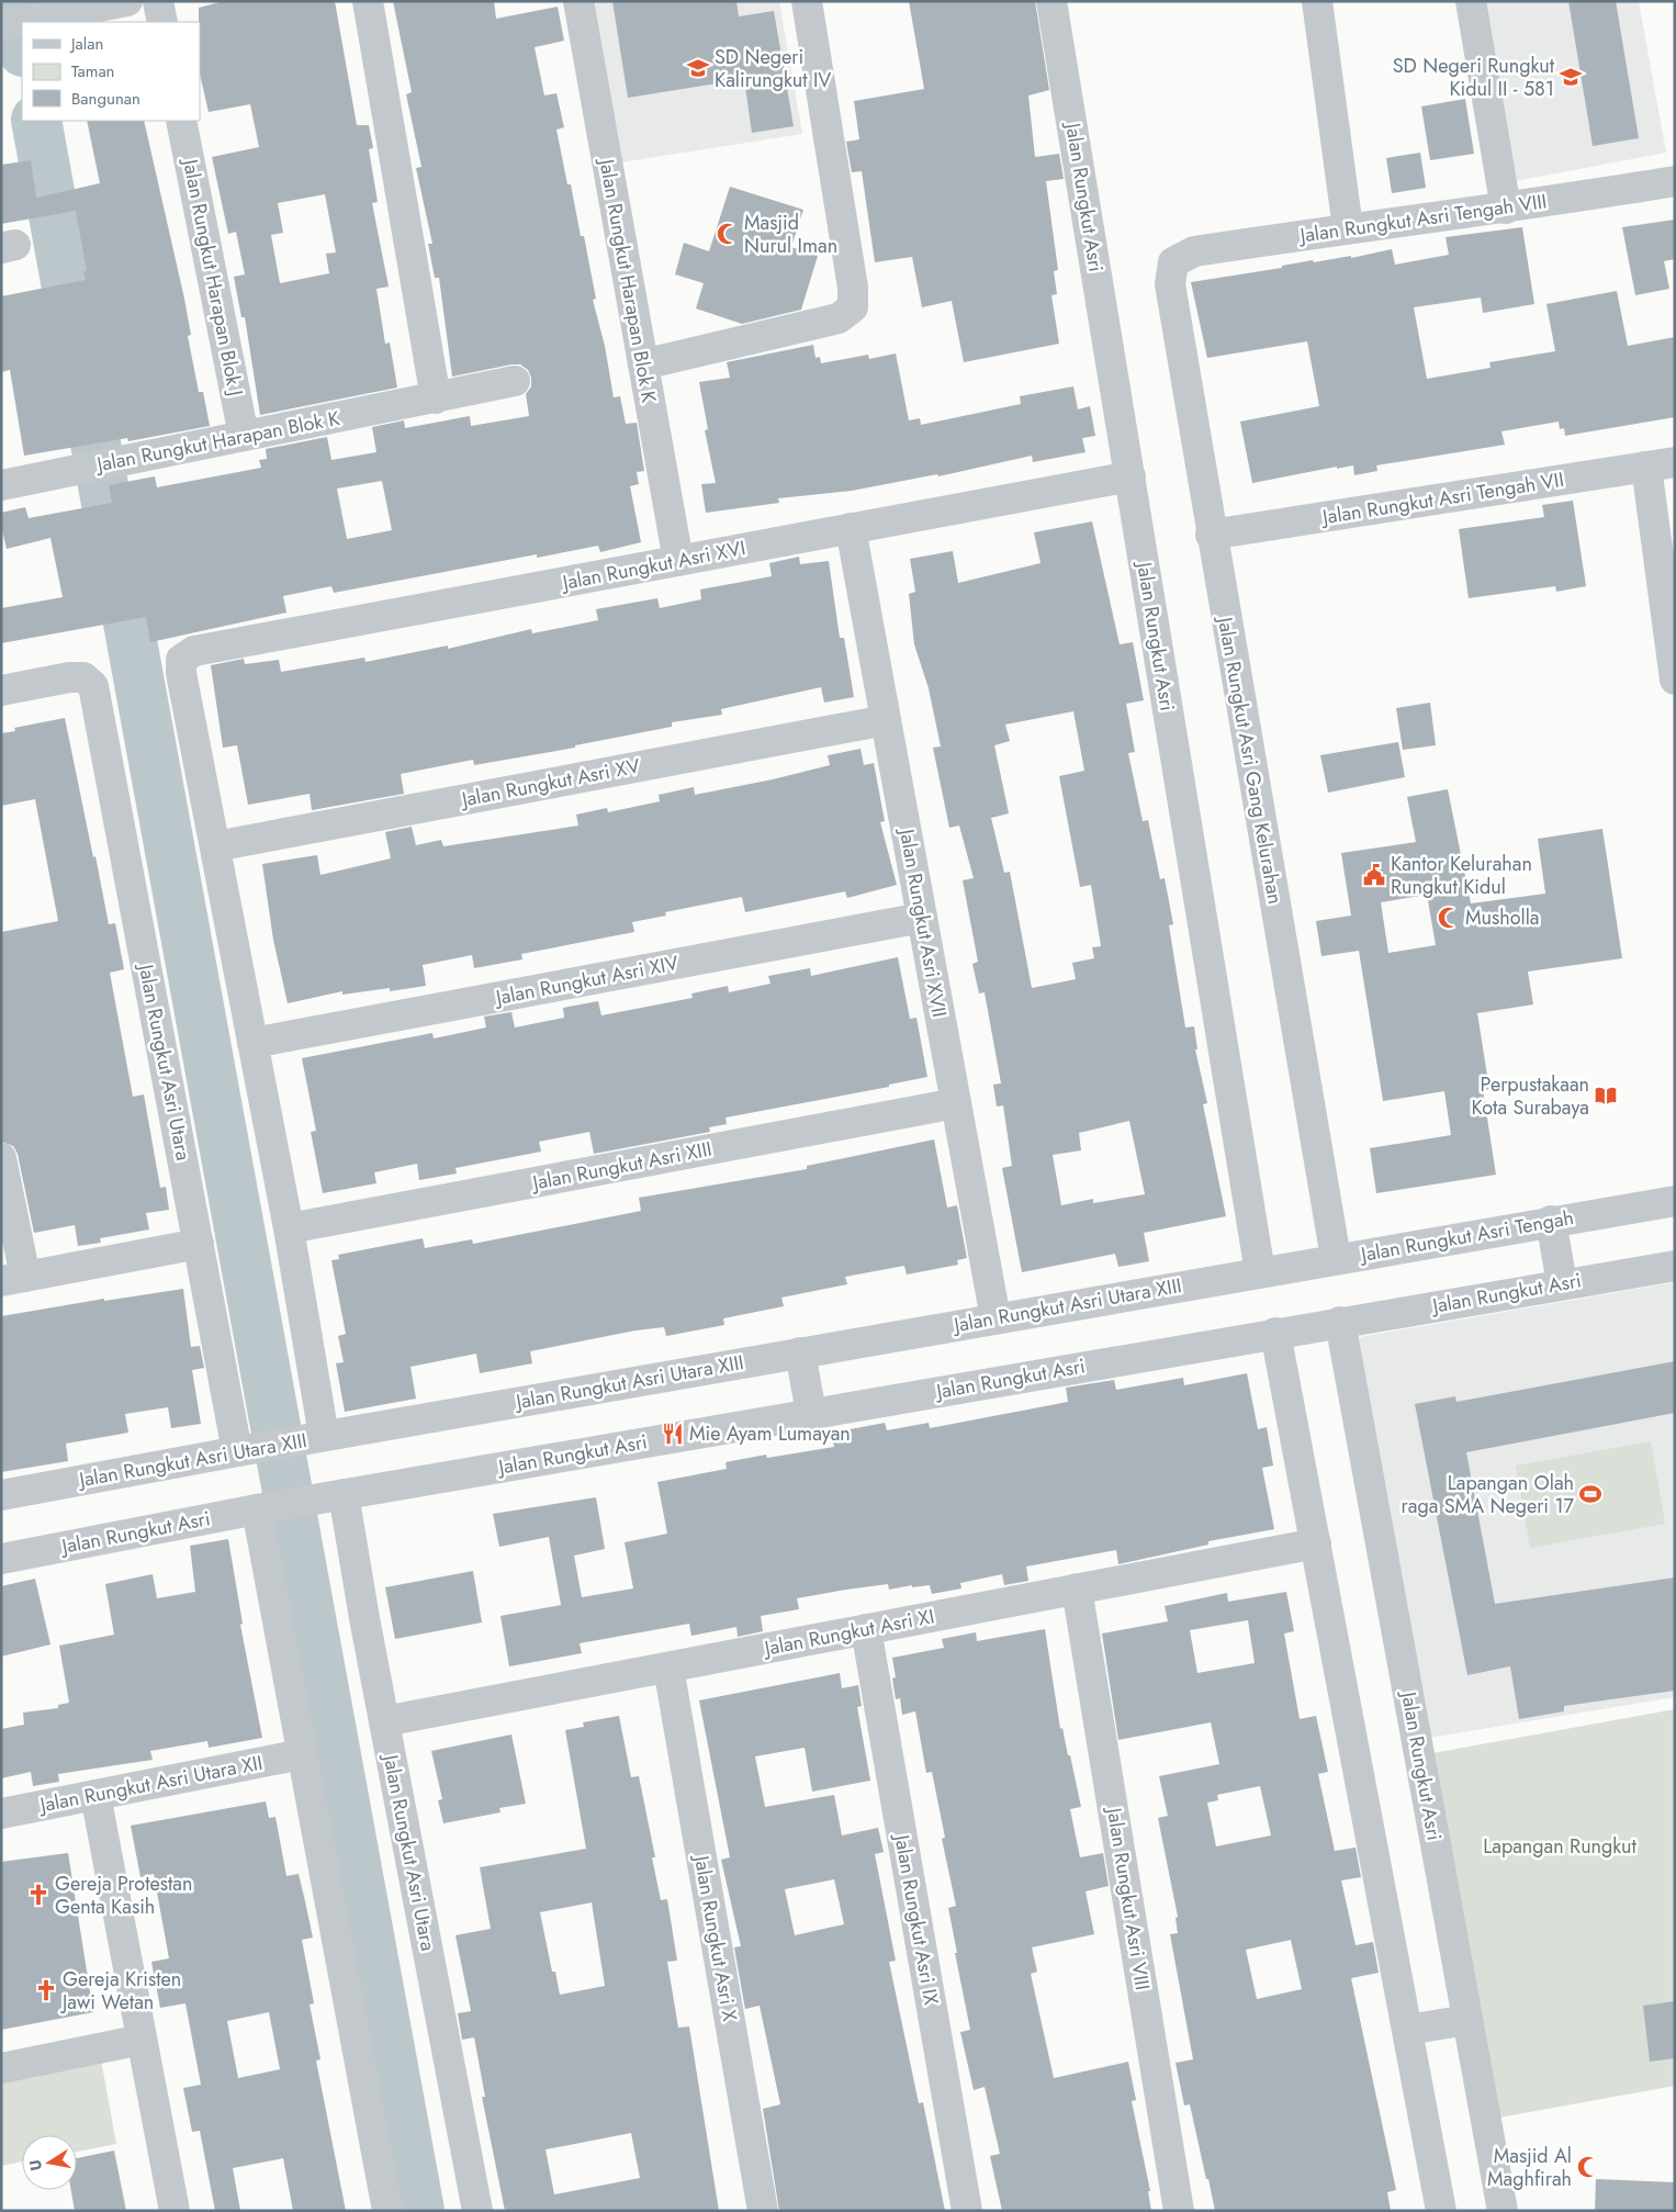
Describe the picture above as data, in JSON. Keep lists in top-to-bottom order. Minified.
{"streets":{"street":["Jalan Rungkut Asri","Jalan Rungkut Asri Tengah VIII","Jalan Rungkut Harapan Blok J","Jalan Rungkut Harapan Blok K","Jalan Rungkut Asri Tengah VII","Jalan Rungkut Asri XVI","Jalan Rungkut Asri Gang Kelurahan","Jalan Rungkut Asri XV","Jalan Rungkut Asri XVII","Jalan Rungkut Asri XIV","Jalan Rungkut Asri Utara","Jalan Rungkut Asri XIII","Jalan Rungkut Asri Tengah","Jalan Rungkut Asri Utara XIII","Jalan Rungkut Asri XI","Jalan Rungkut Asri Utara XII","Jalan Rungkut Asri VIII","Jalan Rungkut Asri IX","Jalan Rungkut Asri X"]},"crossings":[["Jalan Rungkut Asri","Jalan Rungkut Asri XVI"],["Jalan Rungkut Asri","Jalan Rungkut Asri Utara"],["Jalan Rungkut Asri","Jalan Rungkut Asri Tengah"],["Jalan Rungkut Asri","Jalan Rungkut Asri Utara XIII"],["Jalan Rungkut Asri Tengah VIII","Jalan Rungkut Asri Gang Kelurahan"],["Jalan Rungkut Harapan Blok J","Jalan Rungkut Harapan Blok K"],["Jalan Rungkut Harapan Blok K","Jalan Rungkut Asri XVI"],["Jalan Rungkut Asri Tengah VII","Jalan Rungkut Asri Gang Kelurahan"],["Jalan Rungkut Asri XVI","Jalan Rungkut Asri XV"],["Jalan Rungkut Asri XVI","Jalan Rungkut Asri XVII"],["Jalan Rungkut Asri Gang Kelurahan","Jalan Rungkut Asri Tengah"],["Jalan Rungkut Asri XV","Jalan Rungkut Asri XVII"],["Jalan Rungkut Asri XVII","Jalan Rungkut Asri XIV"],["Jalan Rungkut Asri XVII","Jalan Rungkut Asri XIII"],["Jalan Rungkut Asri XVII","Jalan Rungkut Asri Utara XIII"],["Jalan Rungkut Asri Utara","Jalan Rungkut Asri Utara XIII"],["Jalan Rungkut Asri Utara","Jalan Rungkut Asri XI"],["Jalan Rungkut Asri Tengah","Jalan Rungkut Asri Utara XIII"],["Jalan Rungkut Asri XI","Jalan Rungkut Asri VIII"],["Jalan Rungkut Asri XI","Jalan Rungkut Asri IX"],["Jalan Rungkut Asri XI","Jalan Rungkut Asri X"]],"parks":["Lapangan Rungkut"],"places":{"school or university":["SD Negeri Kalirungkut IV","SD Negeri Rungkut Kidul II - 581"],"mosque":["Masjid Nurul Iman","Musholla","Masjid Al Maghfirah"],"public building":["Kantor Kelurahan Rungkut Kidul"],"library":["Perpustakaan Kota Surabaya"],"restaurant":["Mie Ayam Lumayan"],"sports":["Lapangan Olah raga SMA Negeri 17"],"church":["Gereja Protestan Genta Kasih","Gereja Kristen Jawi Wetan"]},"legend":["Jalan","Taman","Bangunan"],"north":"left"}
